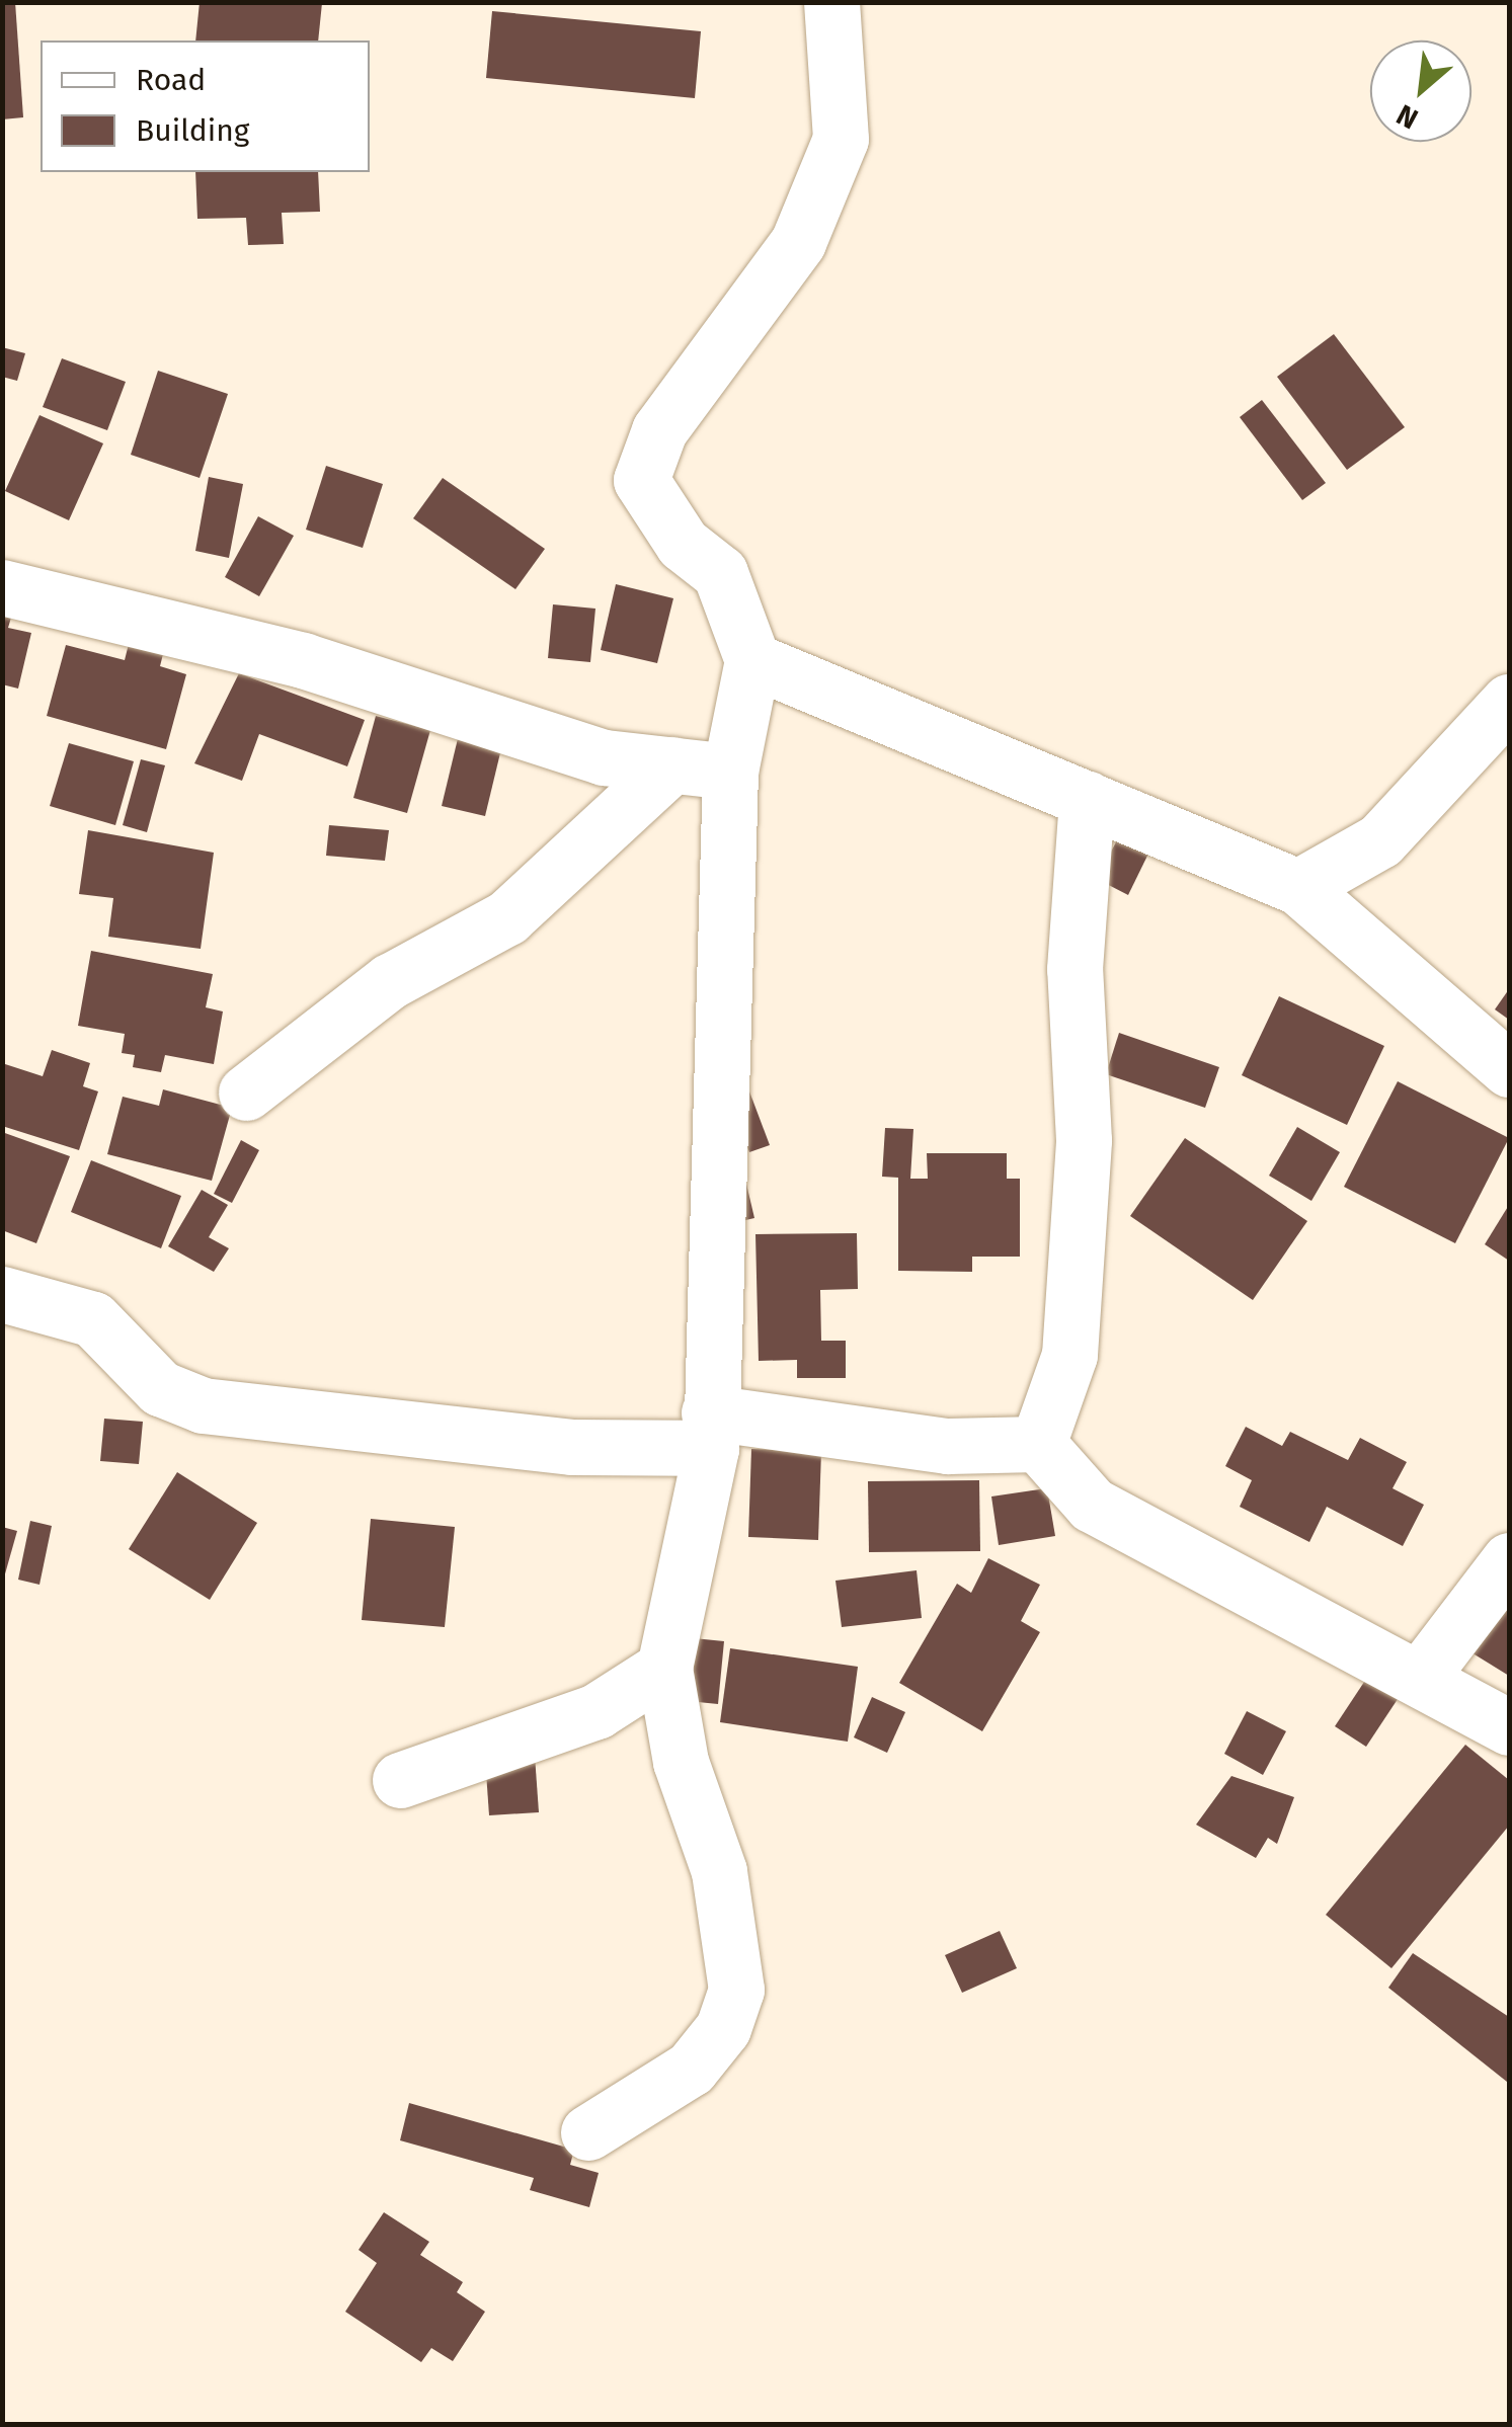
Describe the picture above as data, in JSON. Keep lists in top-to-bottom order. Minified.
{"legend":["Road","Building"],"north":"bottom left"}
